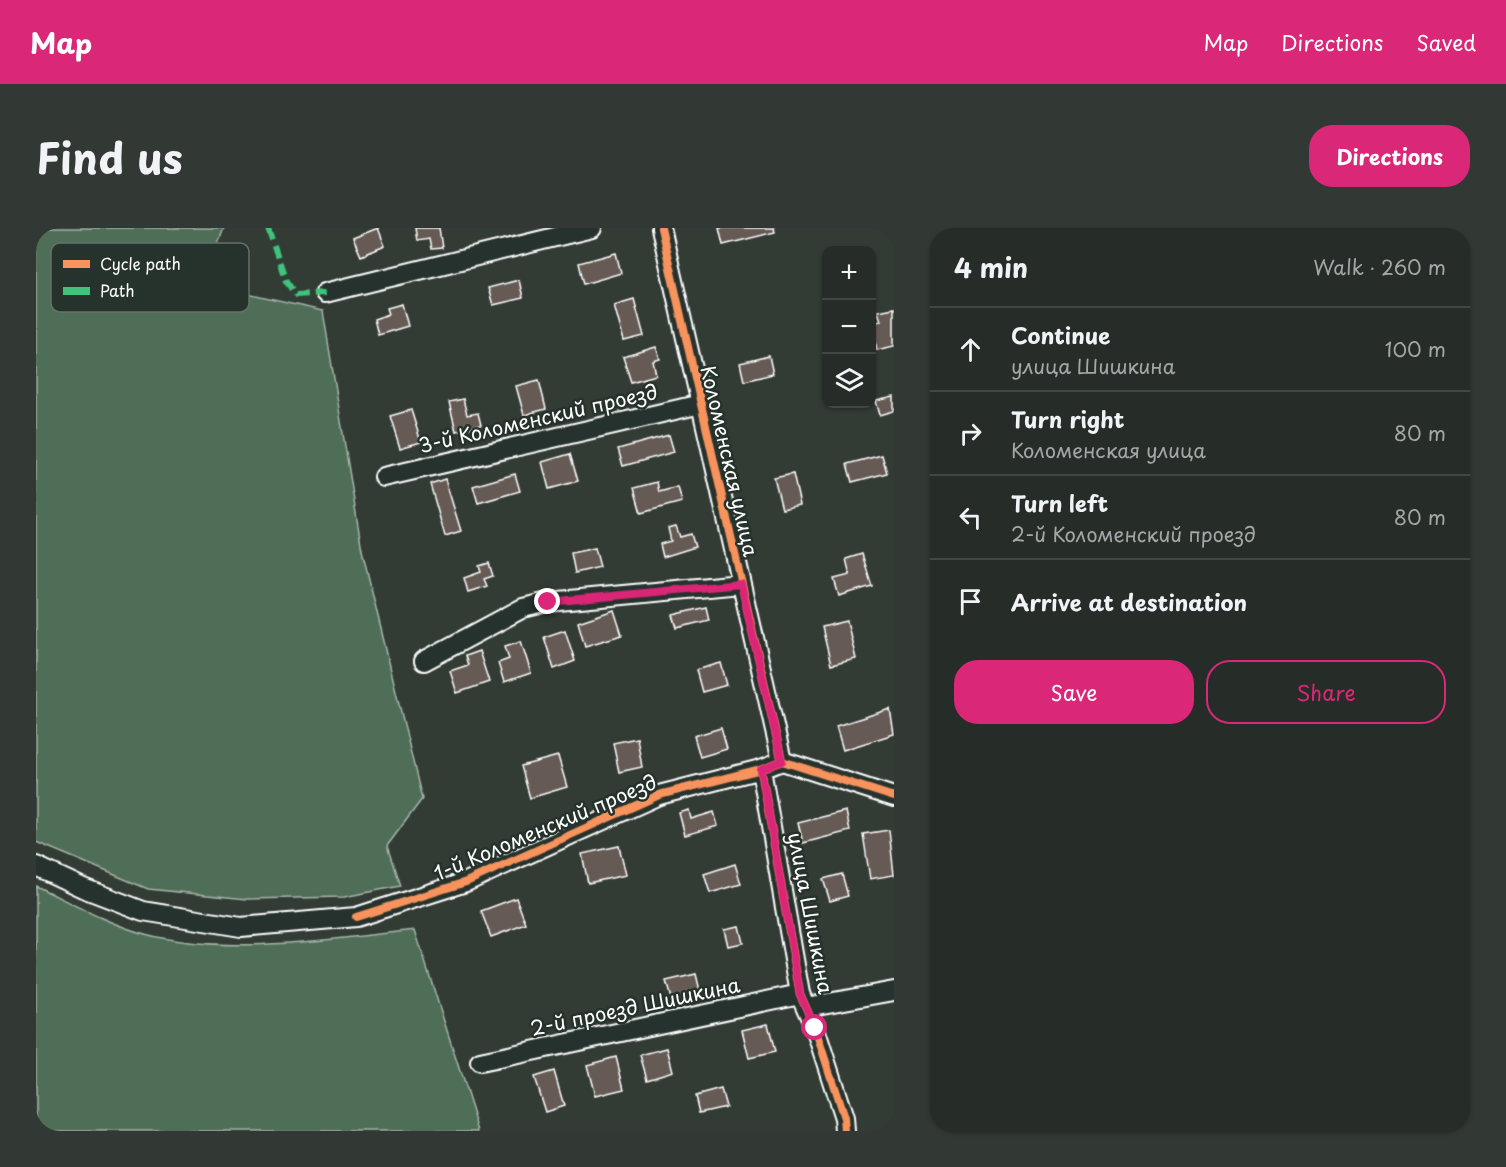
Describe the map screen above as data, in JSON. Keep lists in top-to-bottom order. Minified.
{"streets":{"street":["3-й Коломенский проезд","Коломенская улица","1-й Коломенский проезд","улица Шишкина","2-й проезд Шишкина"]},"crossings":[["3-й Коломенский проезд","Коломенская улица"],["Коломенская улица","1-й Коломенский проезд"],["1-й Коломенский проезд","улица Шишкина"],["улица Шишкина","2-й проезд Шишкина"]],"legend":["Cycle path","Path"],"page":{"header":"Map","nav":["Map","Directions","Saved"],"title":"Find us","buttons":["Directions",["Save","Share"]],"heading":["4 min","Walk · 260 m"],"map_buttons":["+","−"],"list":[["Continue","улица Шишкина","100 m"],["Turn right","Коломенская улица","80 m"],["Turn left","2-й Коломенский проезд","80 m"],"Arrive at destination"]}}
